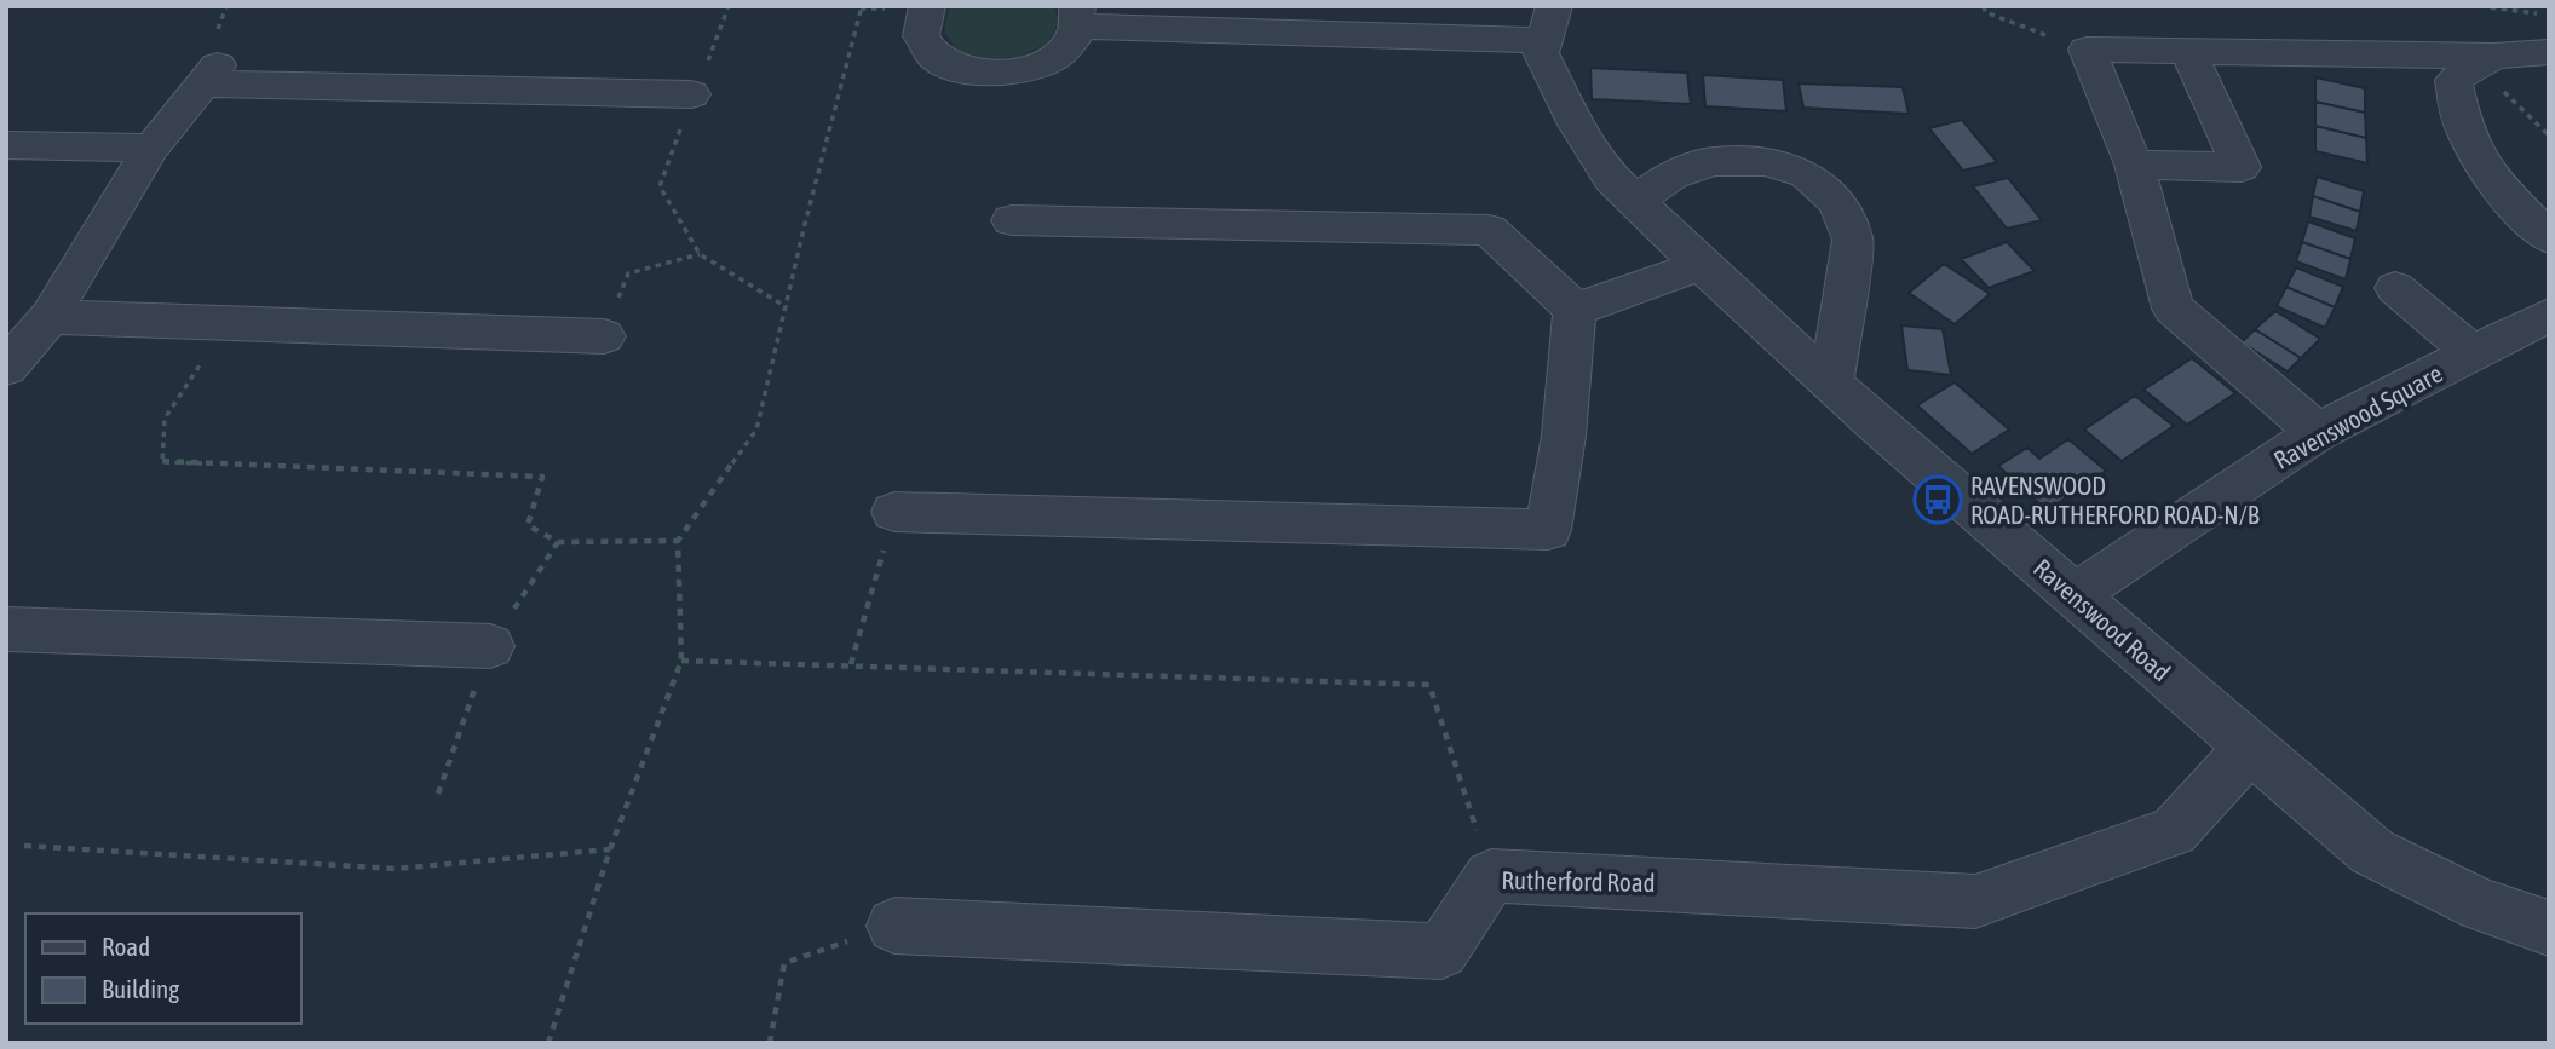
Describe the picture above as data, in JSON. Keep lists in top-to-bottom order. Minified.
{"streets":{"street":["Ravenswood Square","Ravenswood Road","Rutherford Road"]},"crossings":[["Ravenswood Square","Ravenswood Road"],["Ravenswood Road","Rutherford Road"]],"places":{"bus stop":["RAVENSWOOD ROAD-RUTHERFORD ROAD-N/B"]},"legend":["Road","Building"]}
